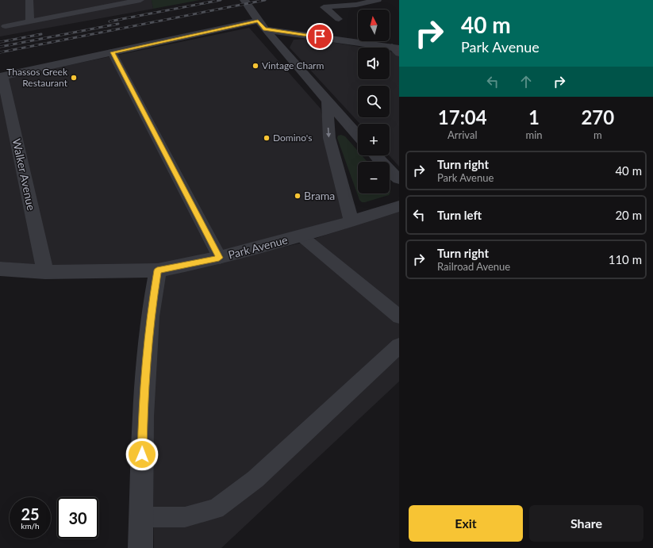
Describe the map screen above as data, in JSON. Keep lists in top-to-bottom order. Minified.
{"streets":{"street":["Walker Avenue","Park Avenue"]},"crossings":[["Walker Avenue","Park Avenue"]],"places":["Vintage Charm","Thassos Greek Restaurant","Domino's","Brama"],"north":"top","page":{"turn":["40 m","Park Avenue"],"map_buttons":["+","−"],"eta":["17:04","Arrival","1","min","270","m"],"list":[{"name":"Turn right","note":"Park Avenue","value":"40 m"},{"name":"Turn left","value":"20 m"},{"name":"Turn right","note":"Railroad Avenue","value":"110 m"}],"speed":"25 km/h","limit":"30","buttons":["Exit","Share"]}}
